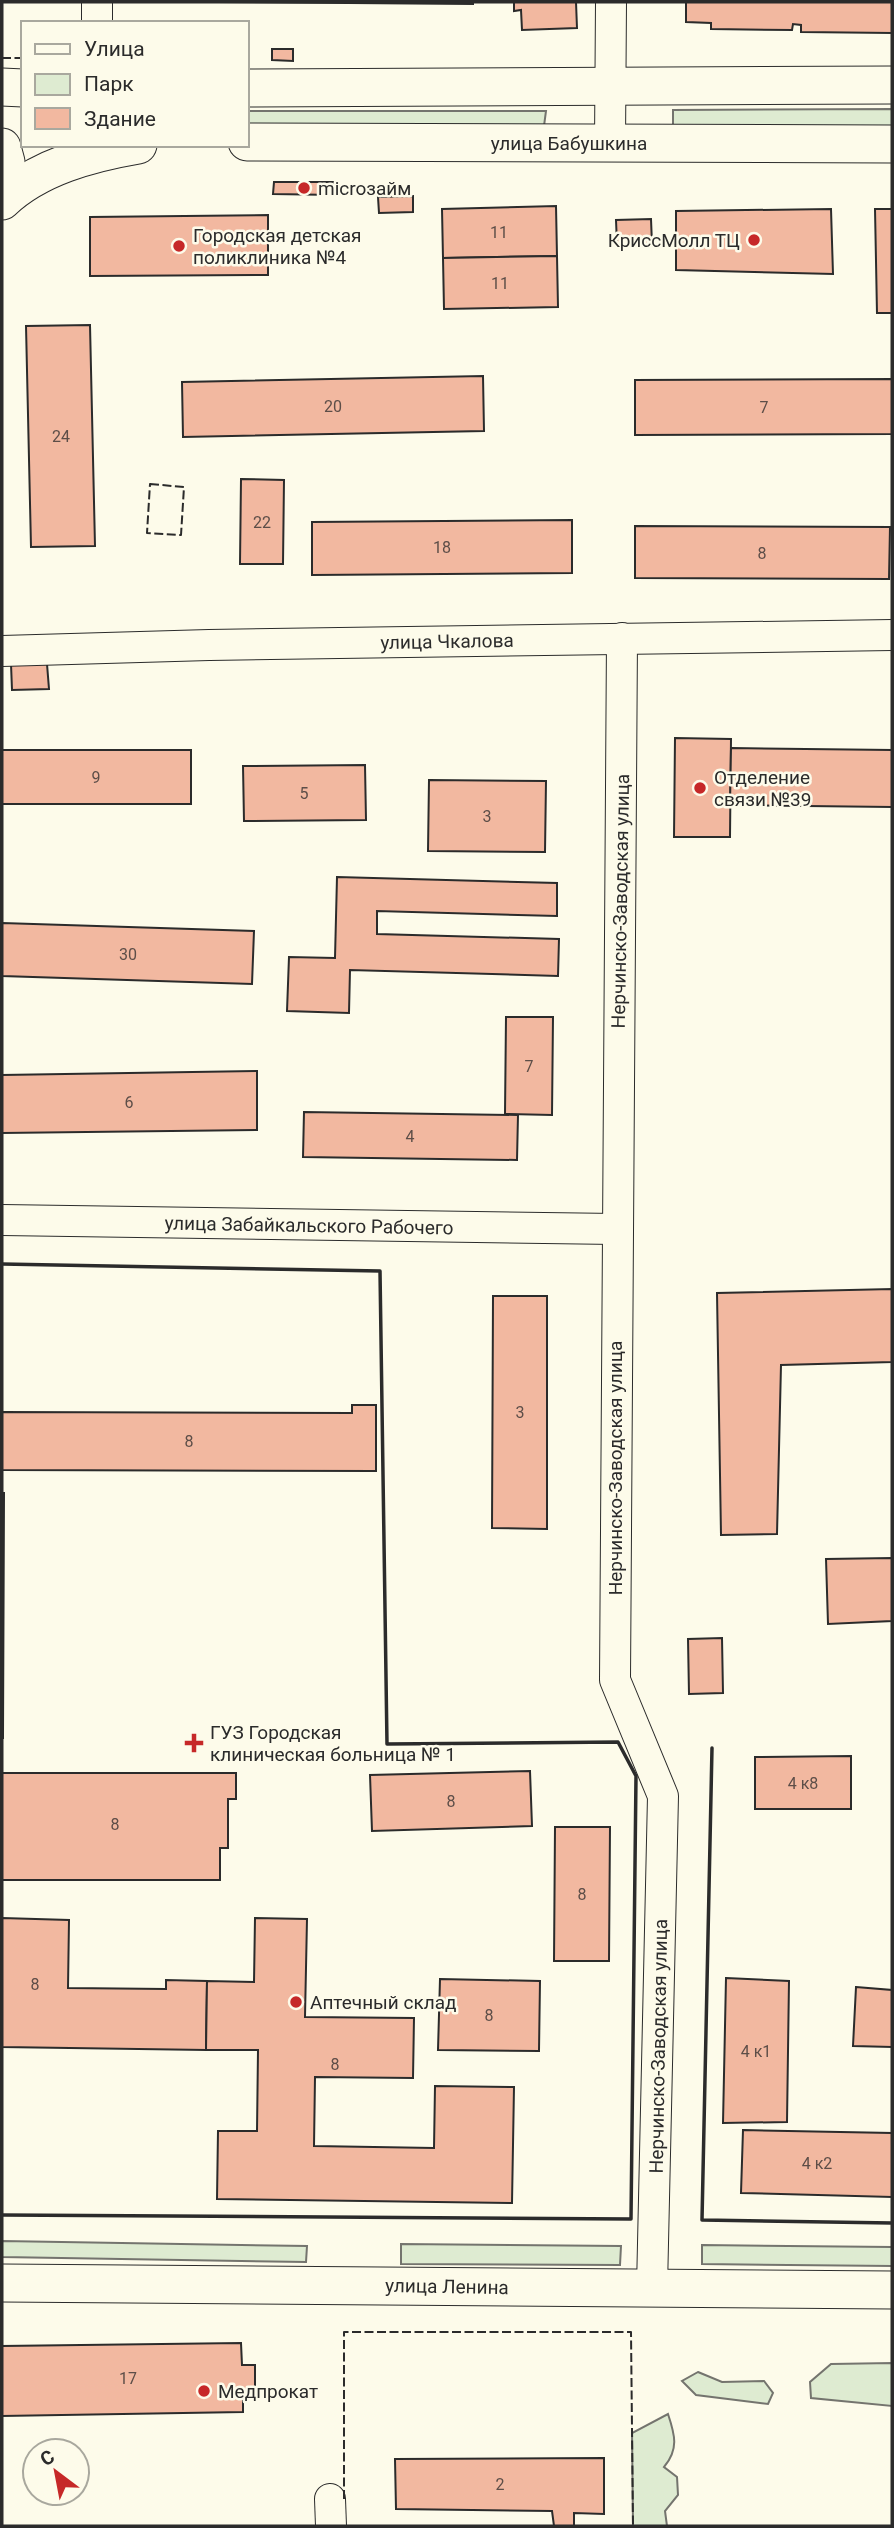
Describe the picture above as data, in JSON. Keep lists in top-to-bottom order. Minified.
{"streets":{"main road":["улица Бабушкина","улица Ленина"],"street":["улица Чкалова","Нерчинско-Заводская улица","улица Забайкальского Рабочего"]},"crossings":[["улица Чкалова","Нерчинско-Заводская улица"],["Нерчинско-Заводская улица","улица Забайкальского Рабочего"],["Нерчинско-Заводская улица","улица Ленина"]],"places":{"other":["microзайм","КриссМолл ТЦ","Городская детская поликлиника №4","Отделение связи №39","Аптечный склад","Медпрокат"],"health":["ГУЗ Городская клиническая больница № 1"]},"house_numbers":["11","11","20","7","24","22","18","8","9","5","3","30","7","6","4","3","8","4 к8","8","8","8","8","8","4 к1","8","4 к2","17","2"],"legend":["Улица","Парк","Здание"],"north":"top left"}
